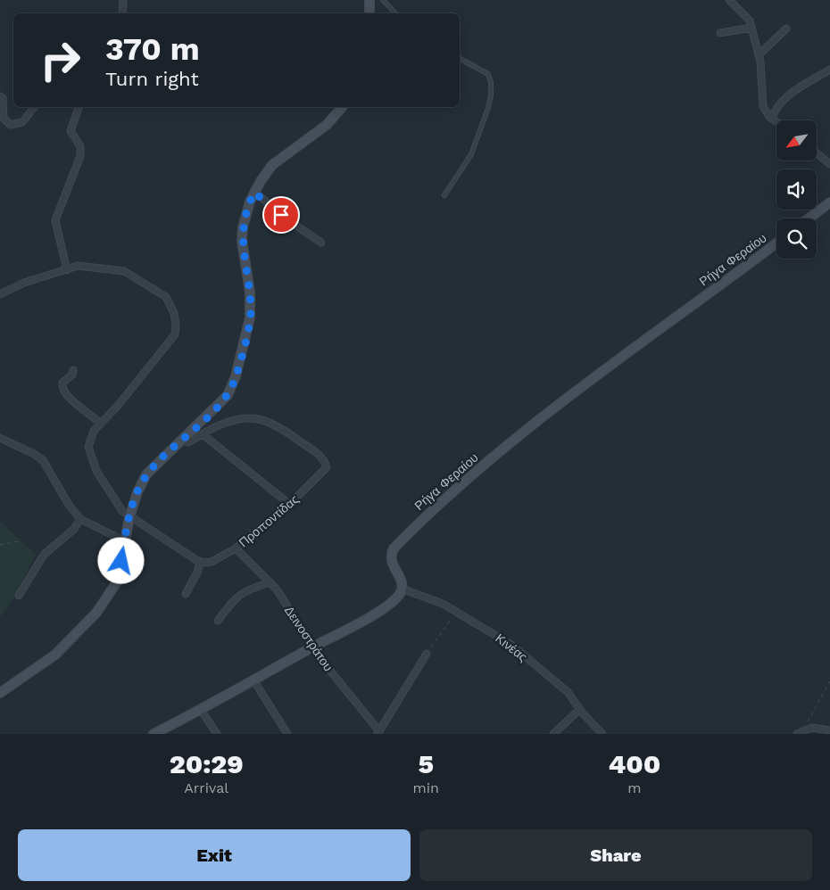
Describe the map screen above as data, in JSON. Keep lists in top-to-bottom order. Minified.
{"streets":{"street":["Ρήγα Φεραίου","Προποντίδας","Δεινοστράτου","Κινέας"]},"crossings":[["Ρήγα Φεραίου","Κινέας"],["Προποντίδας","Δεινοστράτου"]],"north":"bottom left","page":{"turn":["370 m","Turn right"],"eta":["20:29","Arrival","5","min","400","m"],"buttons":["Exit","Share"]}}
